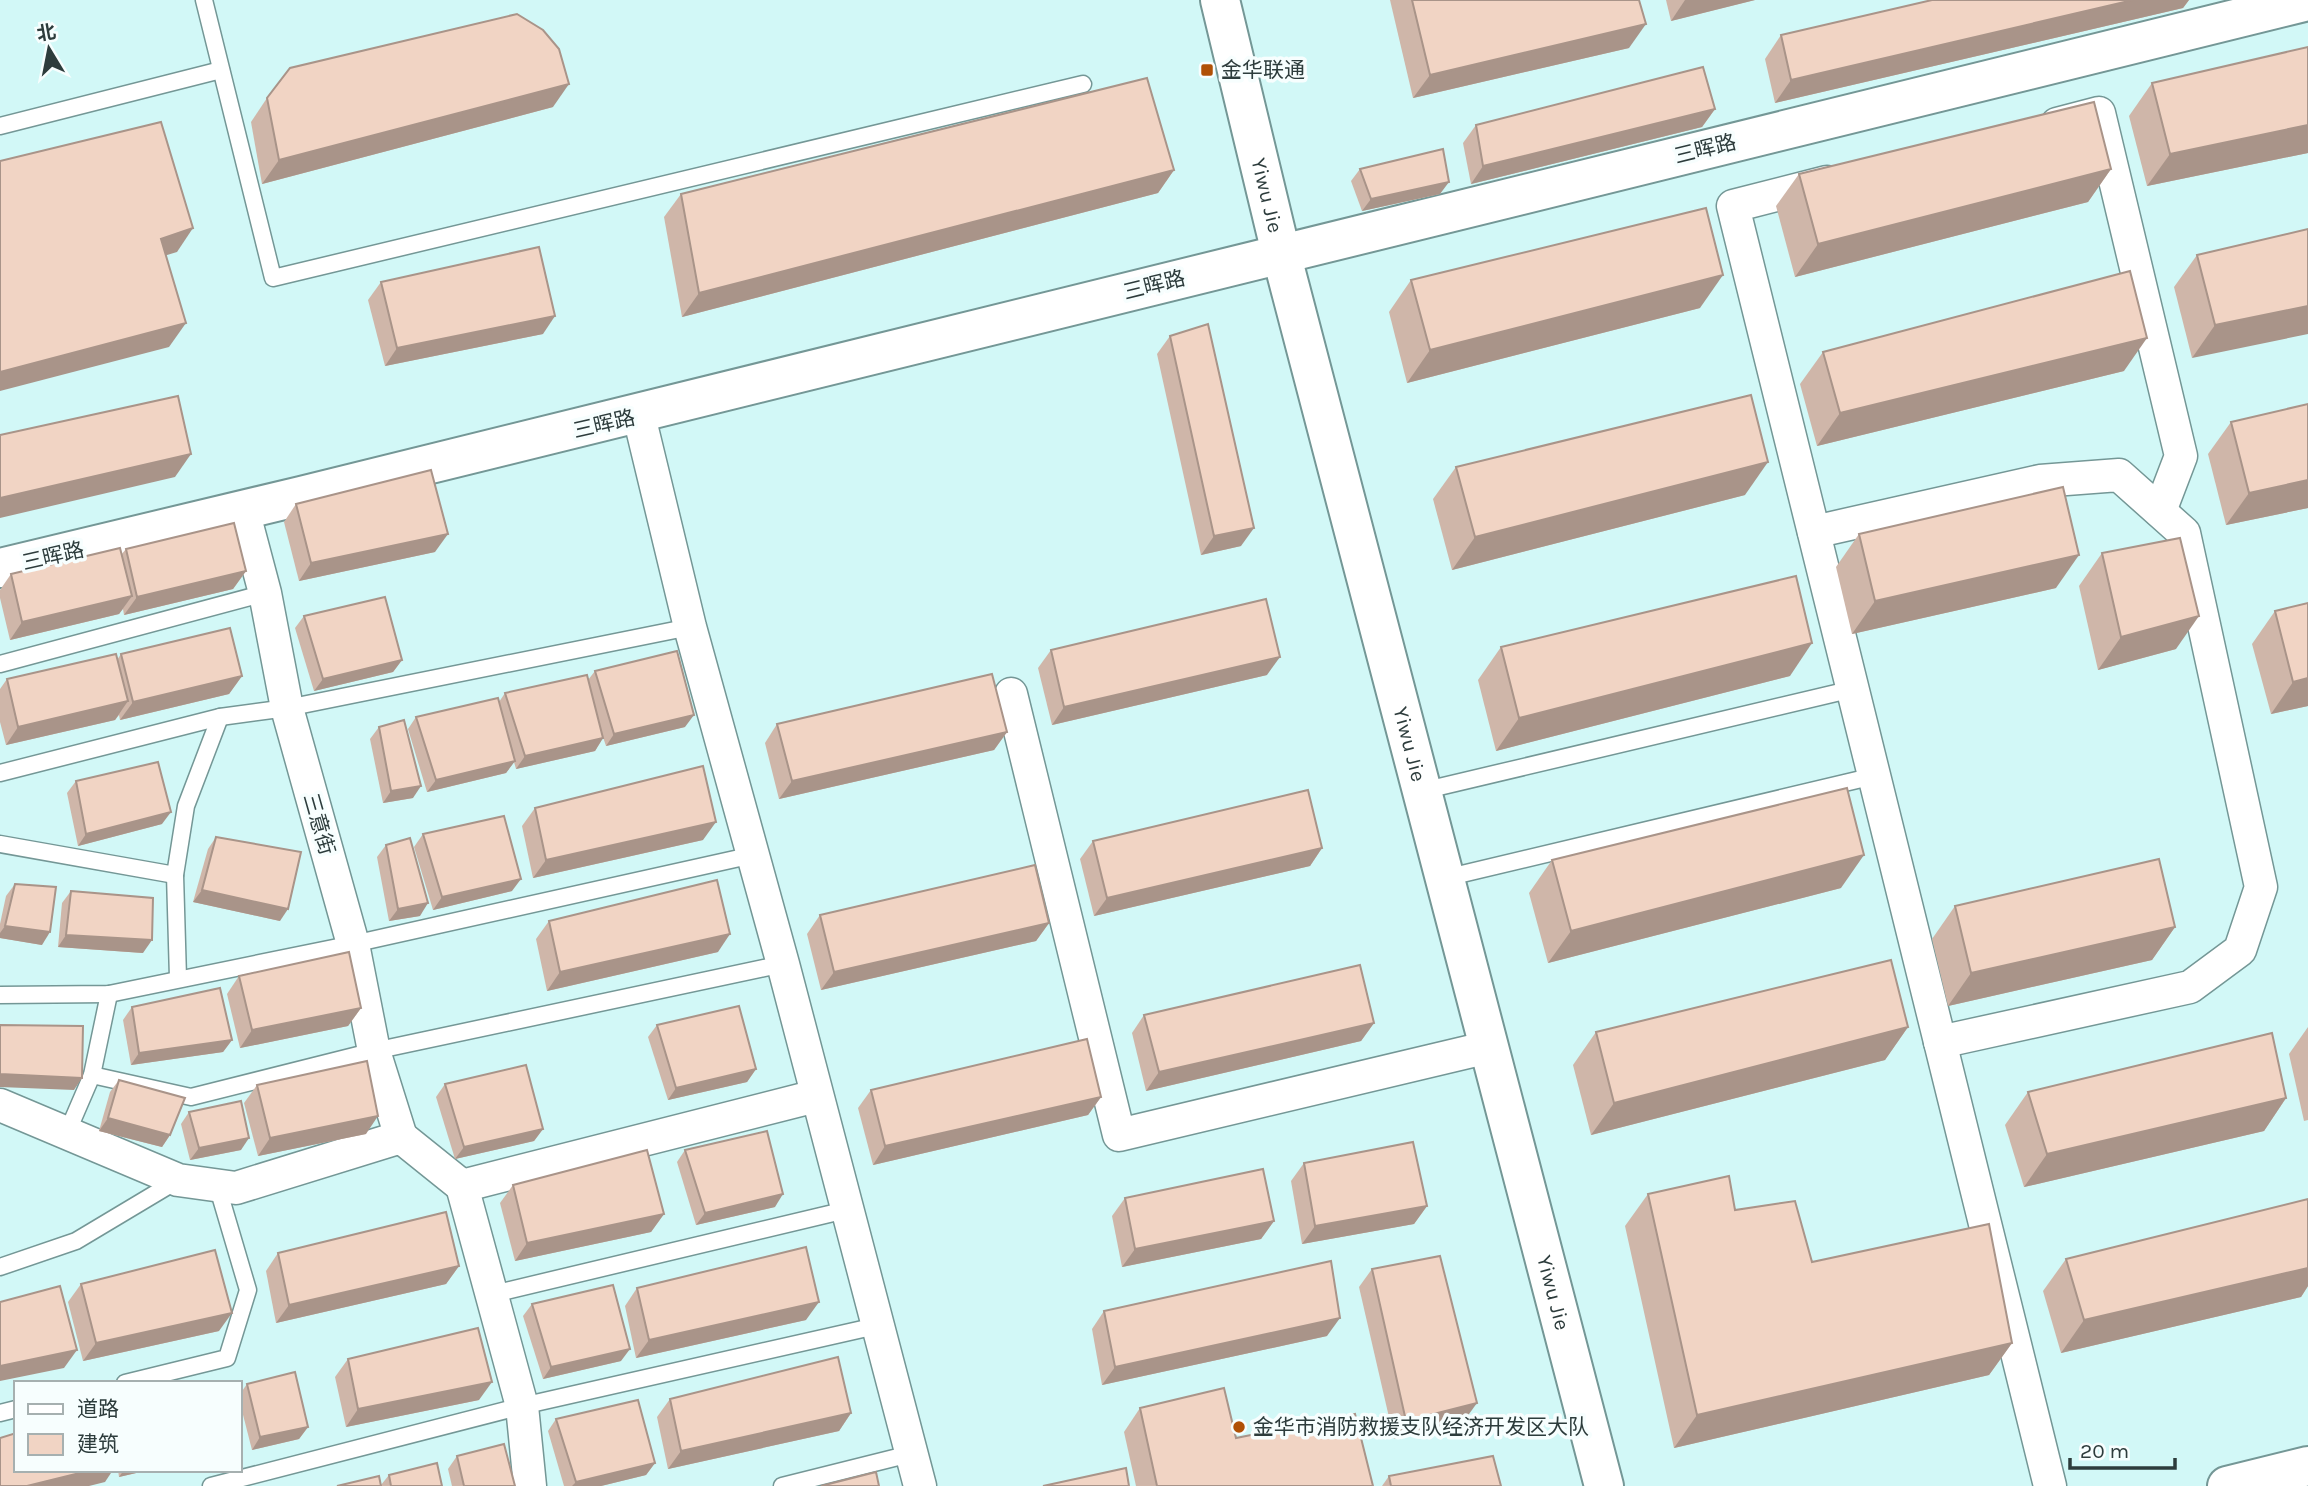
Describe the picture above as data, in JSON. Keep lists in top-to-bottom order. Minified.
{"streets":{"street":["三晖路","Yiwu Jie","三意街"]},"crossings":[["三晖路","Yiwu Jie"],["三晖路","三意街"]],"places":{"transit":["金华联通"],"other":["金华市消防救援支队经济开发区大队"]},"legend":["道路","建筑"],"scale_bar":"20 m","north":"top"}
